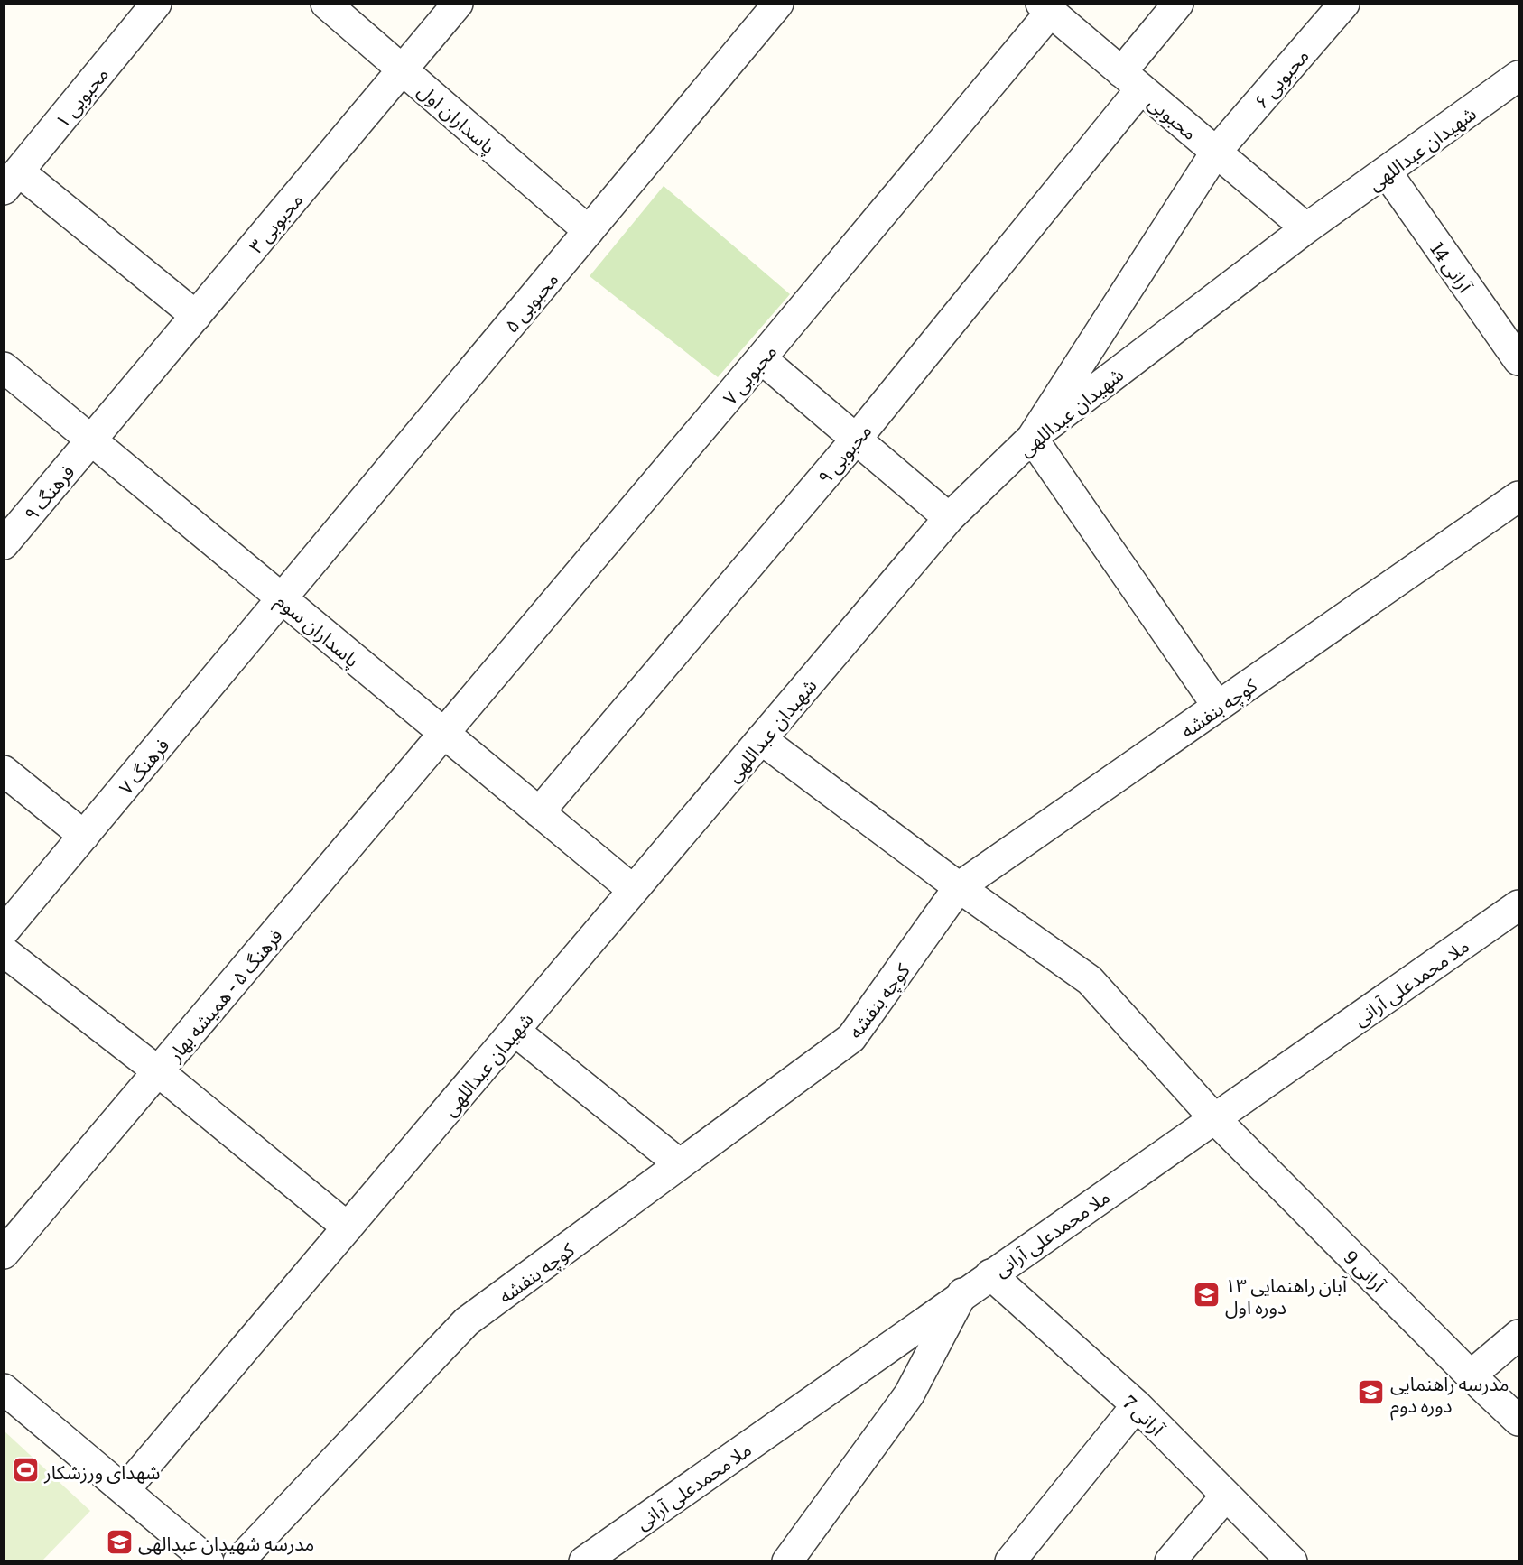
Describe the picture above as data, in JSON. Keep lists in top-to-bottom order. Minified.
{"streets":{"street":["محبوبی ۶","محبوبی ۱","محبوبی","پاسداران اول","شهیدان عبداللهی","محبوبی ۳","آرانی 14","محبوبی ۵","محبوبی ۷","محبوبی ۹","فرهنگ ۹","پاسداران سوم","کوچه بنفشه","فرهنگ ۷","ملا محمدعلی آرانی","فرهنگ ۵ - همیشه بهار","آرانی 9","آرانی 7"]},"crossings":[["محبوبی ۶","محبوبی"],["محبوبی ۶","شهیدان عبداللهی"],["محبوبی","شهیدان عبداللهی"],["محبوبی","محبوبی ۷"],["محبوبی","محبوبی ۹"],["پاسداران اول","محبوبی ۳"],["پاسداران اول","محبوبی ۵"],["شهیدان عبداللهی","آرانی 14"],["شهیدان عبداللهی","پاسداران سوم"],["شهیدان عبداللهی","آرانی 9"],["محبوبی ۳","فرهنگ ۹"],["محبوبی ۳","پاسداران سوم"],["محبوبی ۵","پاسداران سوم"],["محبوبی ۵","فرهنگ ۷"],["محبوبی ۷","پاسداران سوم"],["محبوبی ۷","فرهنگ ۵ - همیشه بهار"],["محبوبی ۹","پاسداران سوم"],["فرهنگ ۹","پاسداران سوم"],["پاسداران سوم","فرهنگ ۷"],["پاسداران سوم","فرهنگ ۵ - همیشه بهار"],["کوچه بنفشه","آرانی 9"],["ملا محمدعلی آرانی","آرانی 9"],["ملا محمدعلی آرانی","آرانی 7"]],"places":{"school or university":["۱۳ آبان راهنمایی دوره اول","مدرسه راهنمایی دوره دوم","مدرسه شهیدان عبدالهی"],"sports":["شهدای ورزشکار"]}}
